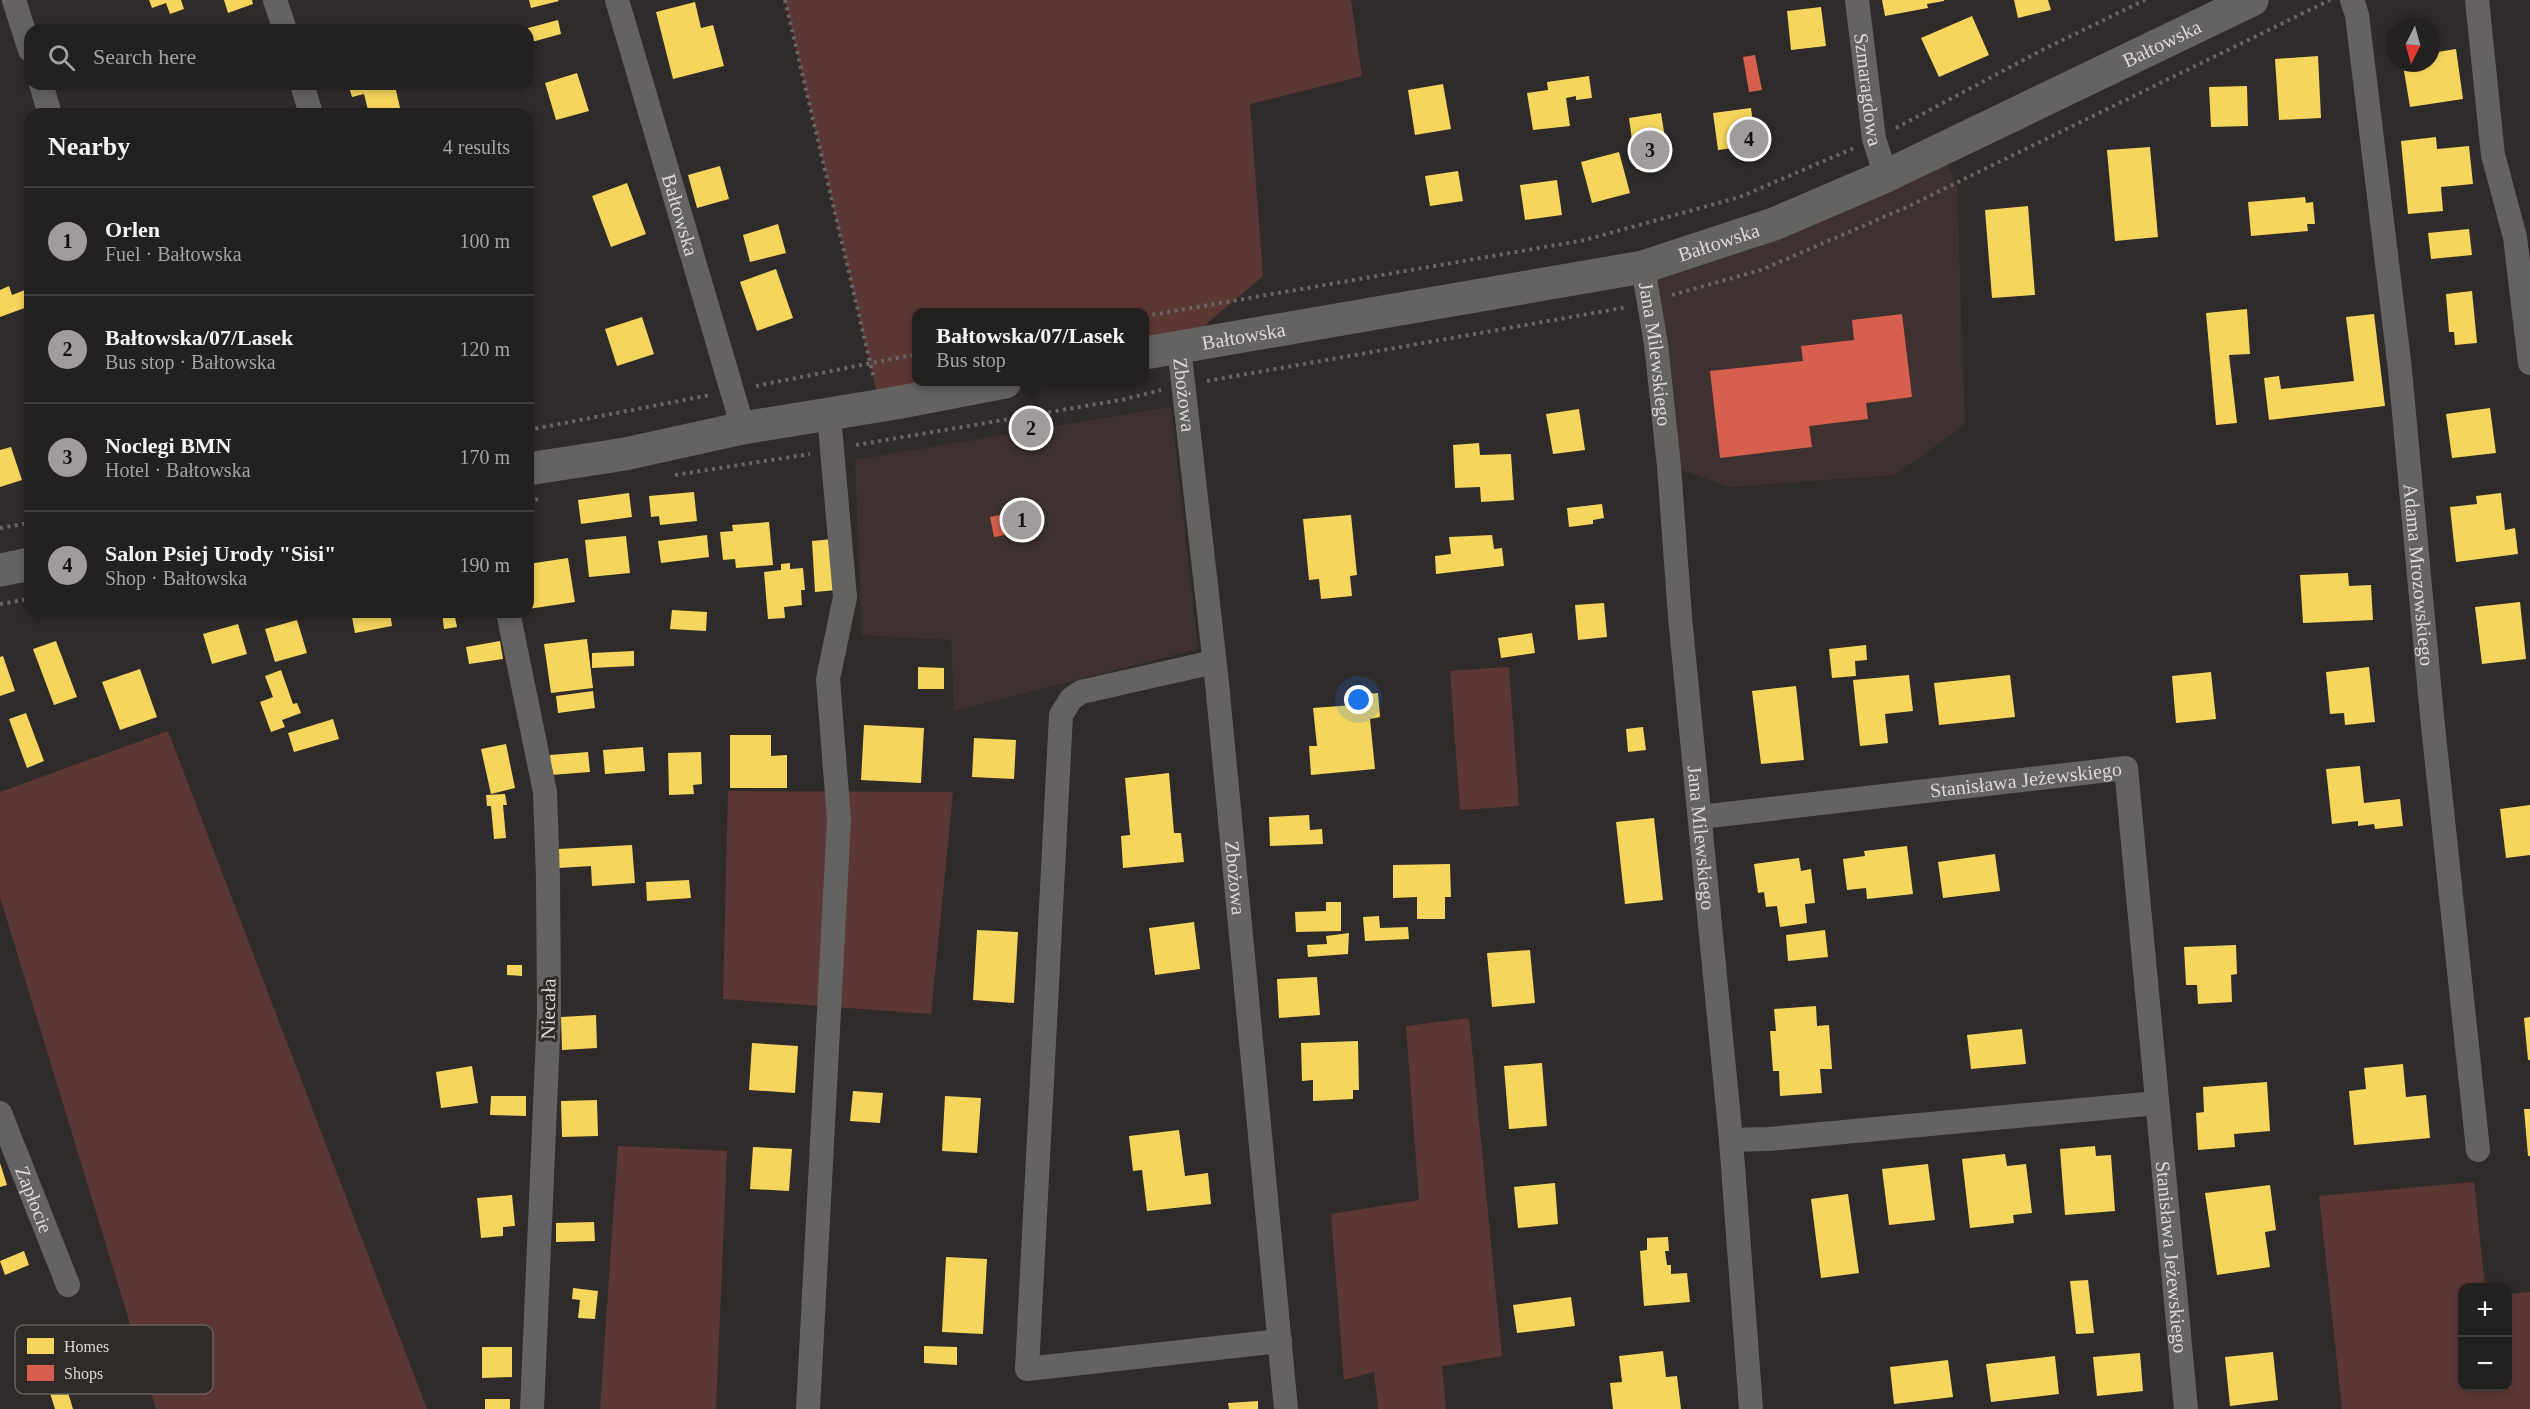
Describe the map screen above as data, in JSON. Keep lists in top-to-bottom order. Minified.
{"streets":{"main road":["Bałtowska"],"street":["Szmaragdowa","Jana Milewskiego","Zbożowa","Adama Mrozowskiego","Stanisława Jeżewskiego","Niecała","Zapłocie"]},"crossings":[["Bałtowska","Szmaragdowa"],["Bałtowska","Jana Milewskiego"],["Bałtowska","Zbożowa"],["Jana Milewskiego","Stanisława Jeżewskiego"]],"legend":["Homes","Shops"],"north":"bottom","page":{"search":"Search here","heading":["Nearby","4 results"],"pins":["4","3","2","1"],"list":[{"mark":"1","name":"Orlen","note":"Fuel · Bałtowska","value":"100 m"},{"mark":"2","name":"Bałtowska/07/Lasek","note":"Bus stop · Bałtowska","value":"120 m"},{"mark":"3","name":"Noclegi BMN","note":"Hotel · Bałtowska","value":"170 m"},{"mark":"4","name":"Salon Psiej Urody \"Sisi\"","note":"Shop · Bałtowska","value":"190 m"}],"popup":["Bałtowska/07/Lasek","Bus stop"],"map_buttons":["+","−"]}}
